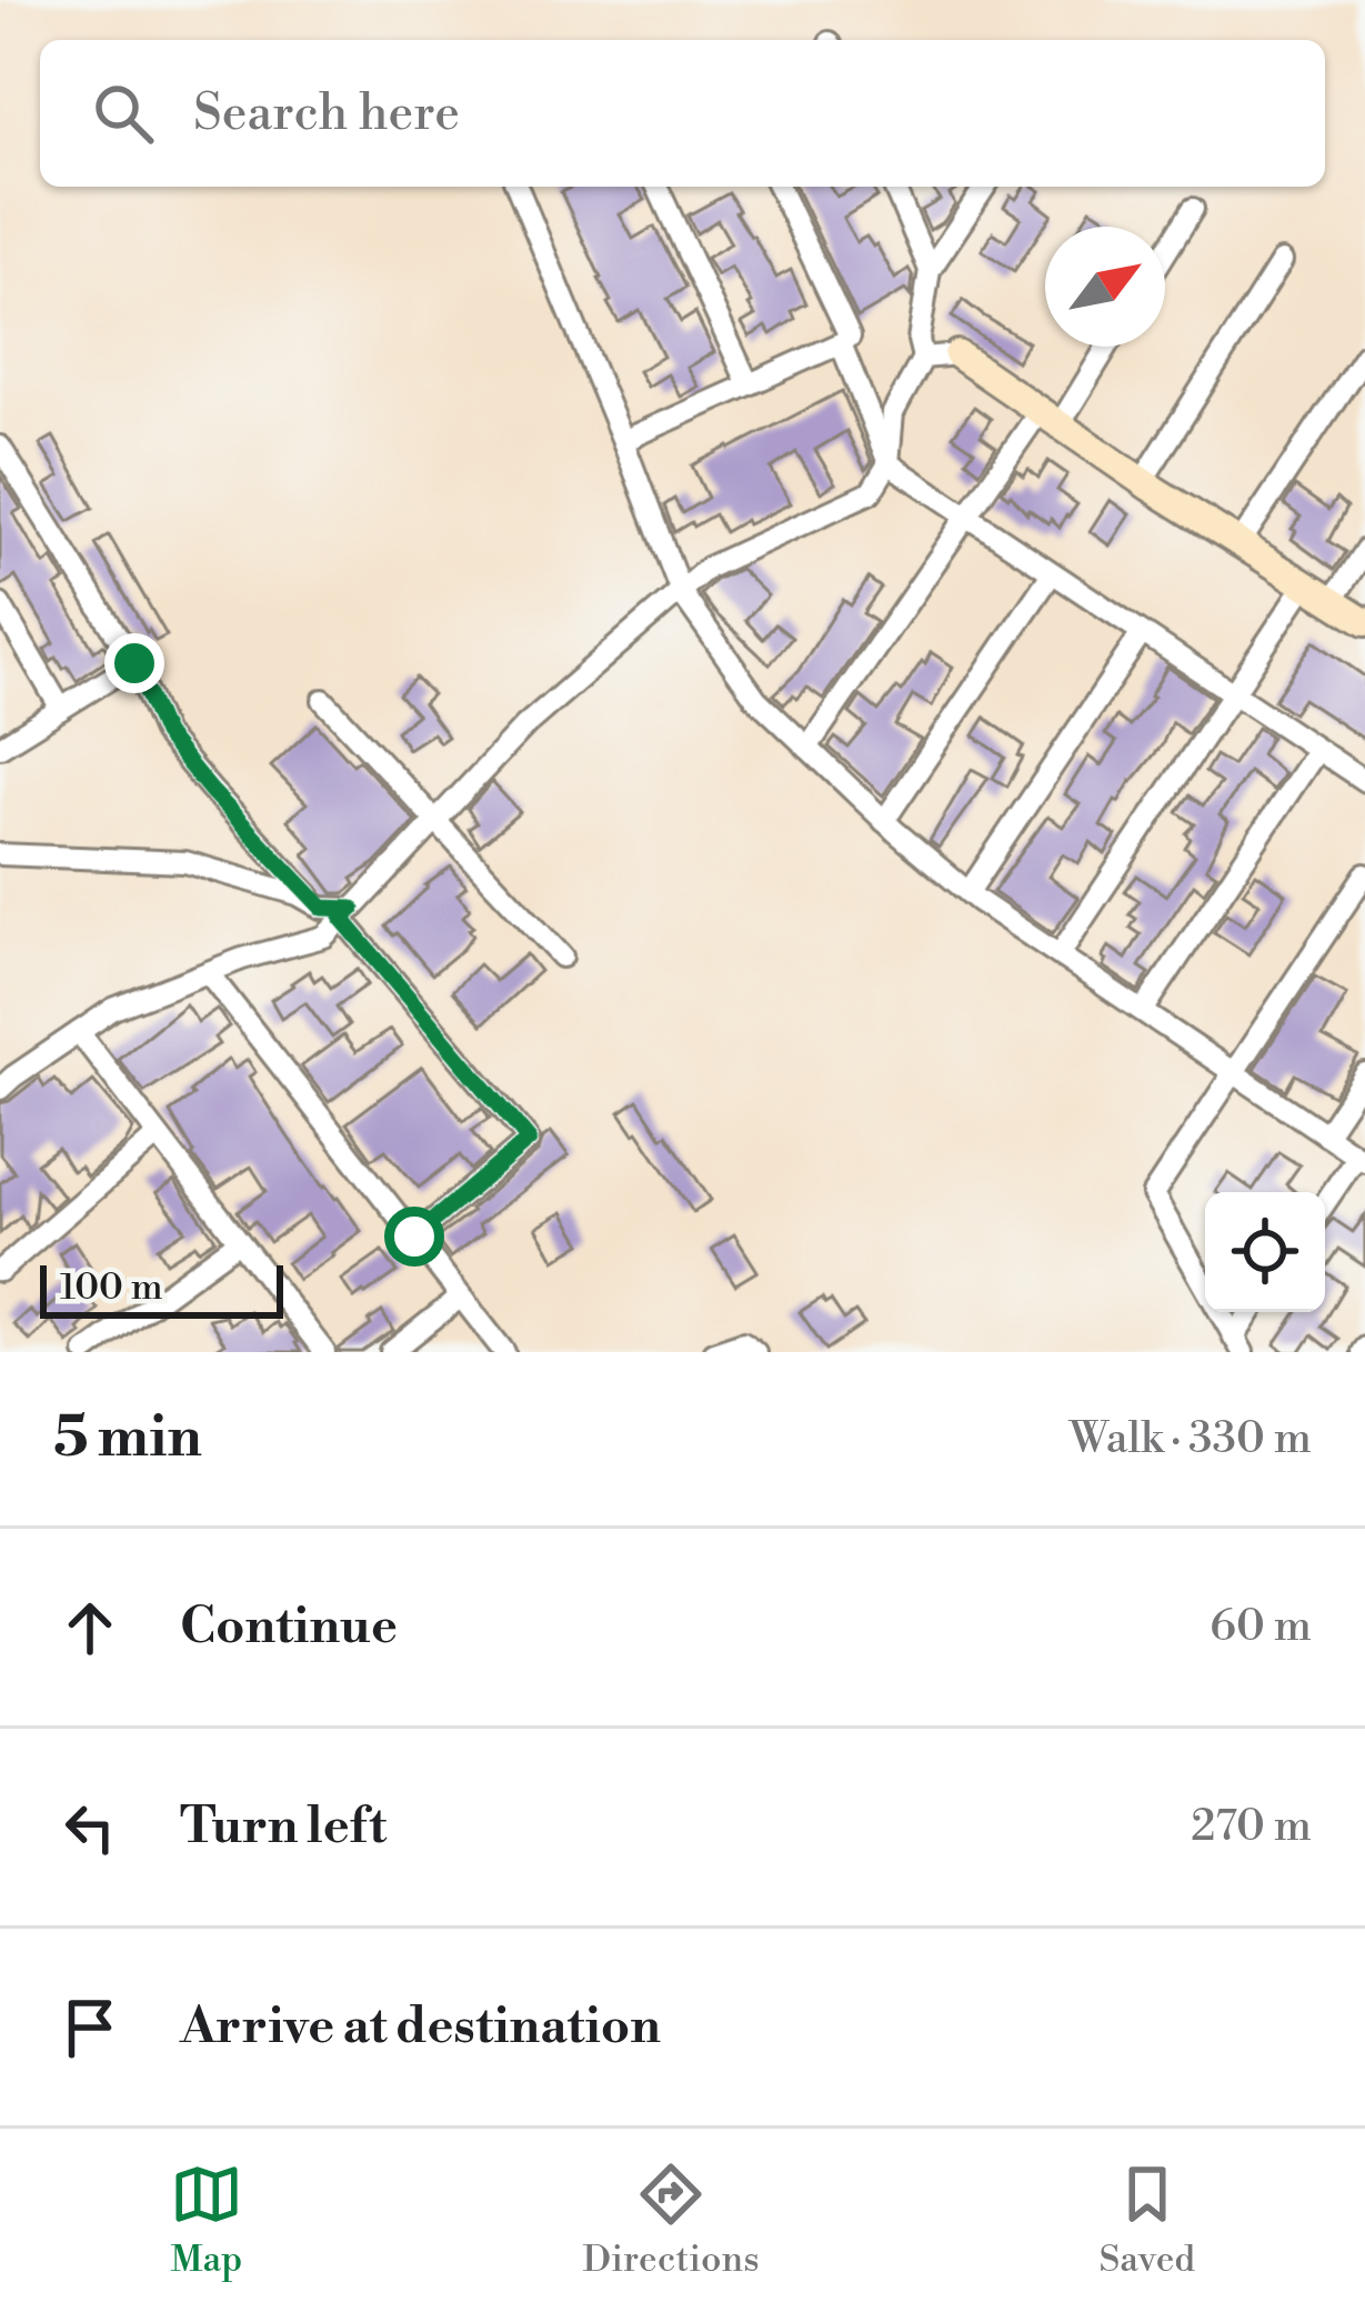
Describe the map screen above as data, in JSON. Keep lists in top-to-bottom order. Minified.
{"scale_bar":"100 m","north":"top right","page":{"search":"Search here","scale":"100 m","heading":["5 min","Walk · 330 m"],"list":[["Continue","60 m"],["Turn left","270 m"],"Arrive at destination"],"nav":["Map","Directions","Saved"]}}
